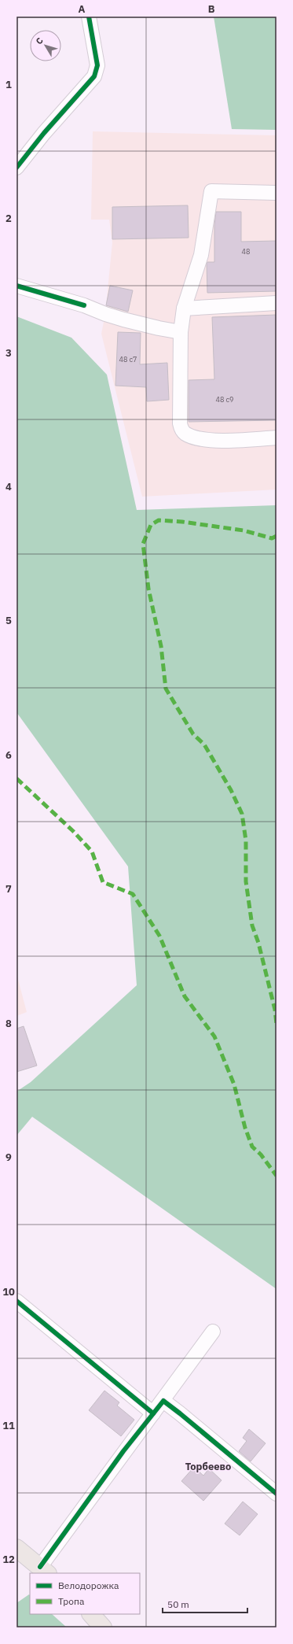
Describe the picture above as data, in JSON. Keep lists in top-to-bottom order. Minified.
{"districts":["Торбеево"],"house_numbers":["48","48 с7","48 с9"],"legend":["Велодорожка","Тропа"],"scale_bar":"50 m","north":"top left","grid":{"columns":["A","B"],"rows":["1","2","3","4","5","6","7","8","9","10","11","12"]}}
